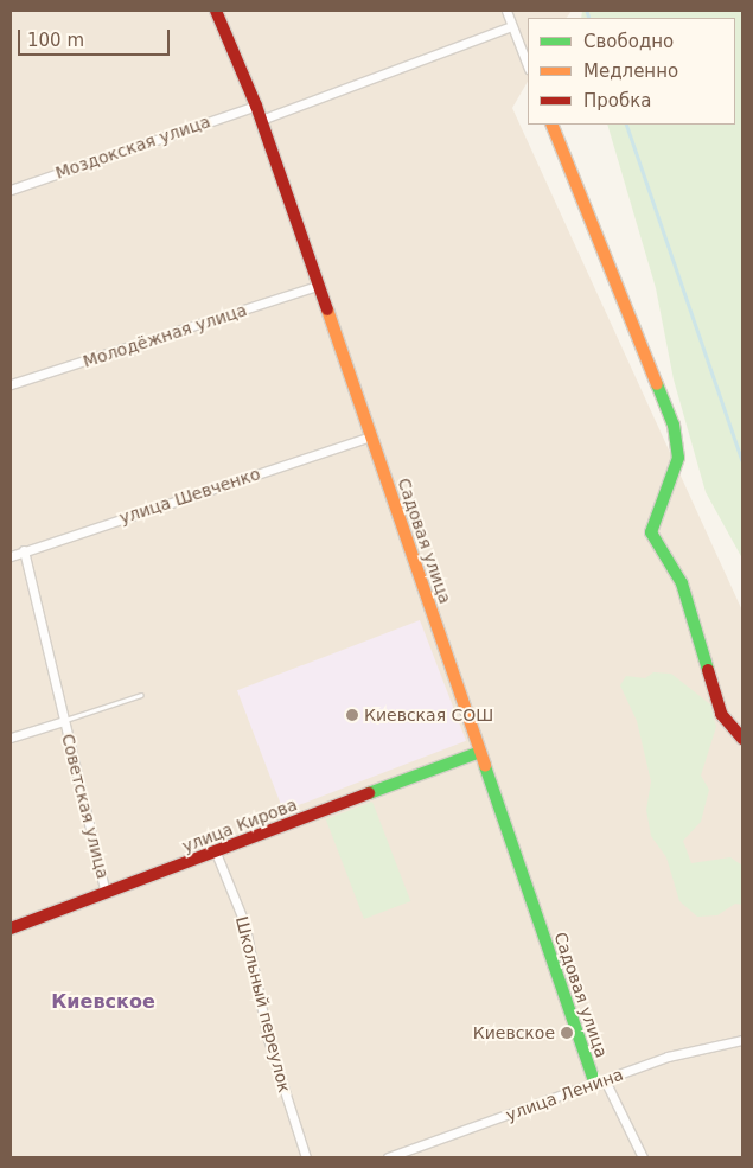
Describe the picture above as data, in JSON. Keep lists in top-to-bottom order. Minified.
{"streets":{"street":["Моздокская улица","Молодёжная улица","улица Шевченко","Садовая улица","Советская улица","улица Кирова","Школьный переулок","улица Ленина"]},"crossings":[["Моздокская улица","Садовая улица"],["Молодёжная улица","Садовая улица"],["улица Шевченко","Садовая улица"],["улица Шевченко","Советская улица"],["Садовая улица","улица Кирова"],["Садовая улица","улица Ленина"],["Советская улица","улица Кирова"],["улица Кирова","Школьный переулок"]],"districts":["Киевское"],"places":["Киевская СОШ","Киевское"],"legend":["Свободно","Медленно","Пробка"],"scale_bar":"100 m"}
